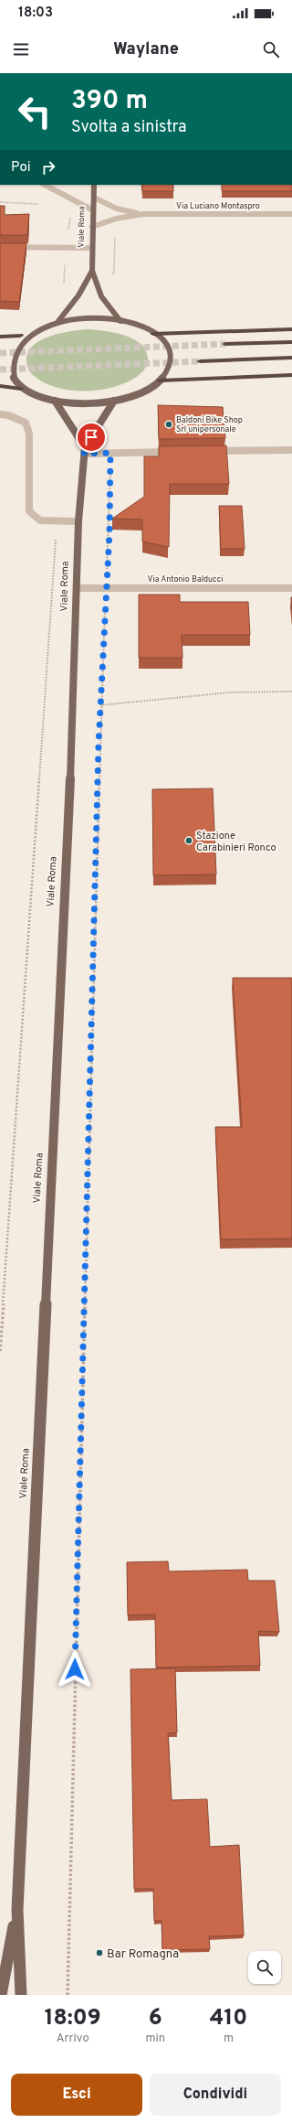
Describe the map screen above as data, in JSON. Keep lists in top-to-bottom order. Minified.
{"streets":{"main road":["Viale Roma"],"street":["Via Luciano Montaspro","Via Antonio Balducci"]},"crossings":[["Via Luciano Montaspro","Viale Roma"],["Viale Roma","Via Antonio Balducci"]],"places":["Baldoni Bike Shop Srl unipersonale","Stazione Carabinieri Ronco","Bar Romagna"],"page":{"status":"18:03","header":"Waylane","turn":["390 m","Svolta a sinistra"],"then":"Poi","eta":["18:09","Arrivo","6","min","410","m"],"buttons":["Esci","Condividi"]}}
